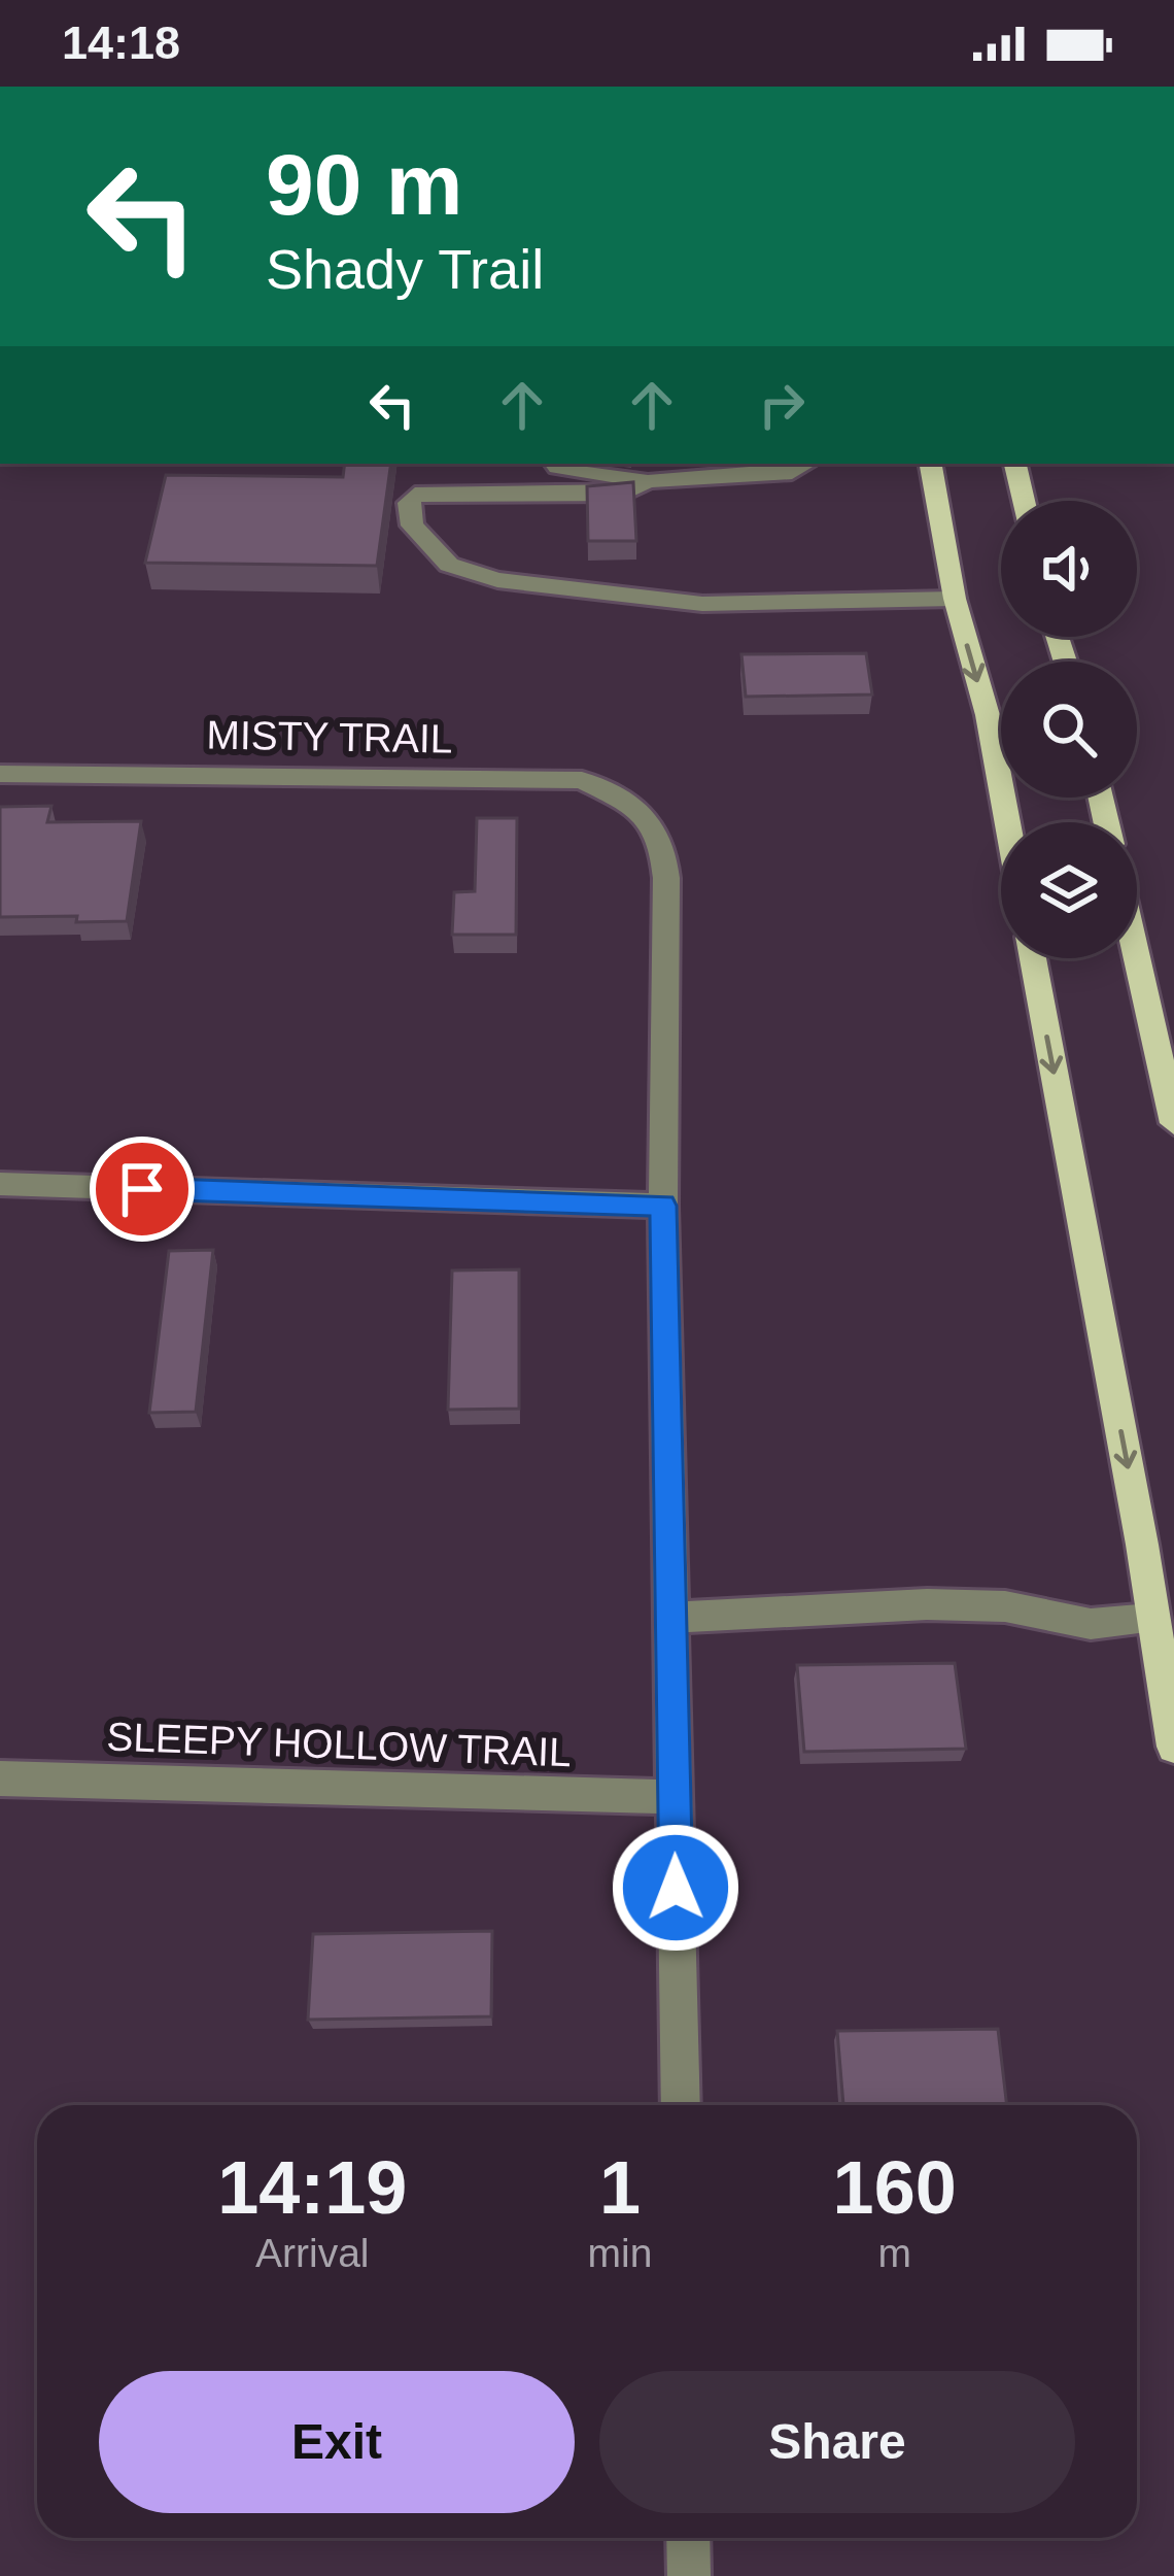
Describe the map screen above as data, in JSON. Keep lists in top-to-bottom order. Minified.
{"streets":{"street":["MISTY TRAIL","SLEEPY HOLLOW TRAIL"]},"page":{"status":"14:18","turn":["90 m","Shady Trail"],"eta":["14:19","Arrival","1","min","160","m"],"buttons":["Exit","Share"]}}
